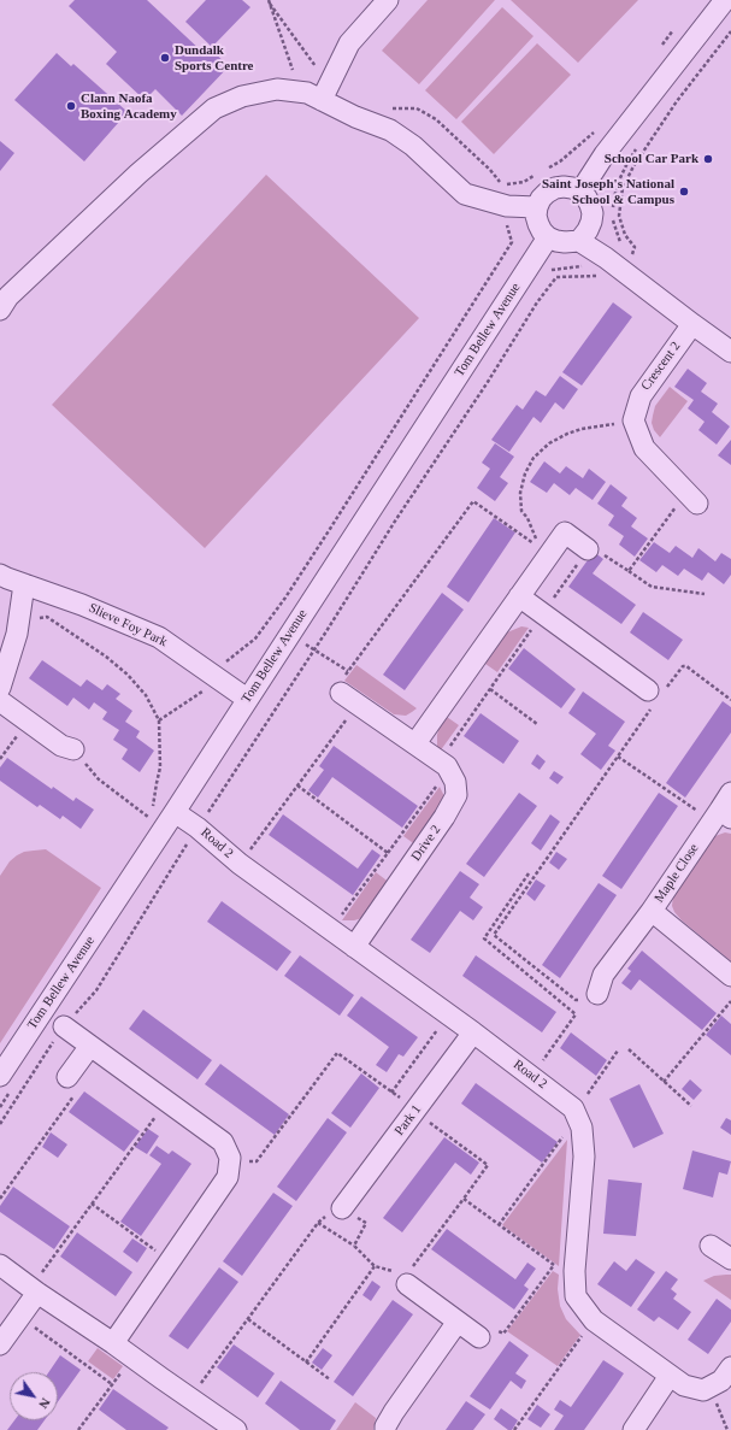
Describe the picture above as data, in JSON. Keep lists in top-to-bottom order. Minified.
{"streets":{"street":["Tom Bellew Avenue","Crescent 2","Slieve Foy Park","Road 2","Drive 2","Maple Close","Park 1"]},"crossings":[["Tom Bellew Avenue","Slieve Foy Park"],["Tom Bellew Avenue","Road 2"],["Road 2","Drive 2"],["Road 2","Park 1"]],"places":["Dundalk Sports Centre","Clann Naofa Boxing Academy","School Car Park","Saint Joseph's National School & Campus"],"north":"bottom right"}
